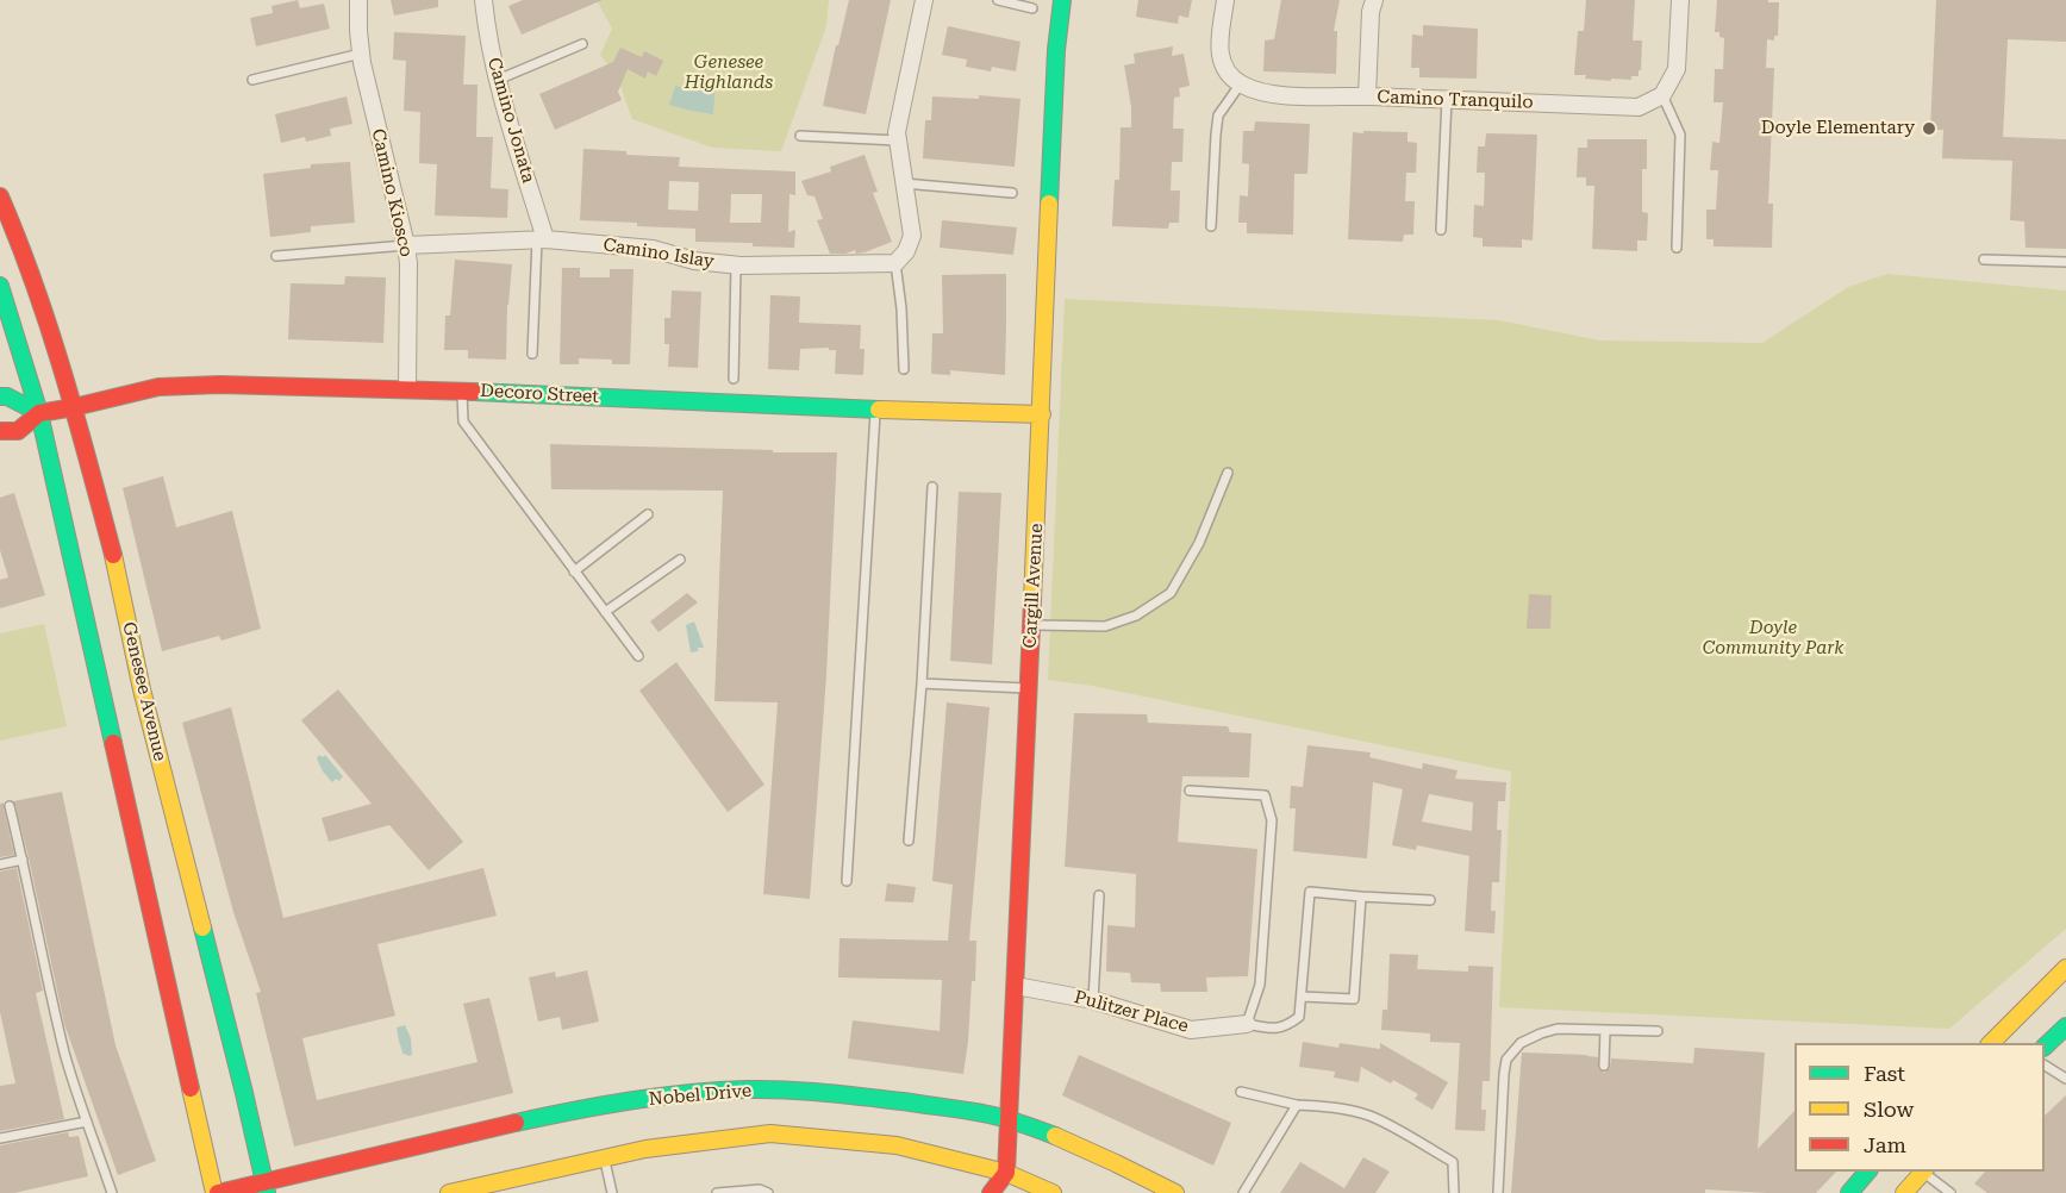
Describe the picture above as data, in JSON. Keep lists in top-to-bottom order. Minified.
{"streets":{"main road":["Decoro Street","Cargill Avenue","Genesee Avenue","Nobel Drive"],"street":["Camino Tranquilo","Camino Jonata","Camino Kiosco","Camino Islay","Pulitzer Place"]},"crossings":[["Camino Jonata","Camino Islay"],["Camino Kiosco","Camino Islay"],["Camino Kiosco","Decoro Street"],["Decoro Street","Cargill Avenue"],["Decoro Street","Genesee Avenue"],["Cargill Avenue","Pulitzer Place"],["Cargill Avenue","Nobel Drive"],["Genesee Avenue","Nobel Drive"]],"parks":["Genesee Highlands","Doyle Community Park"],"places":["Doyle Elementary"],"legend":["Fast","Slow","Jam"]}
